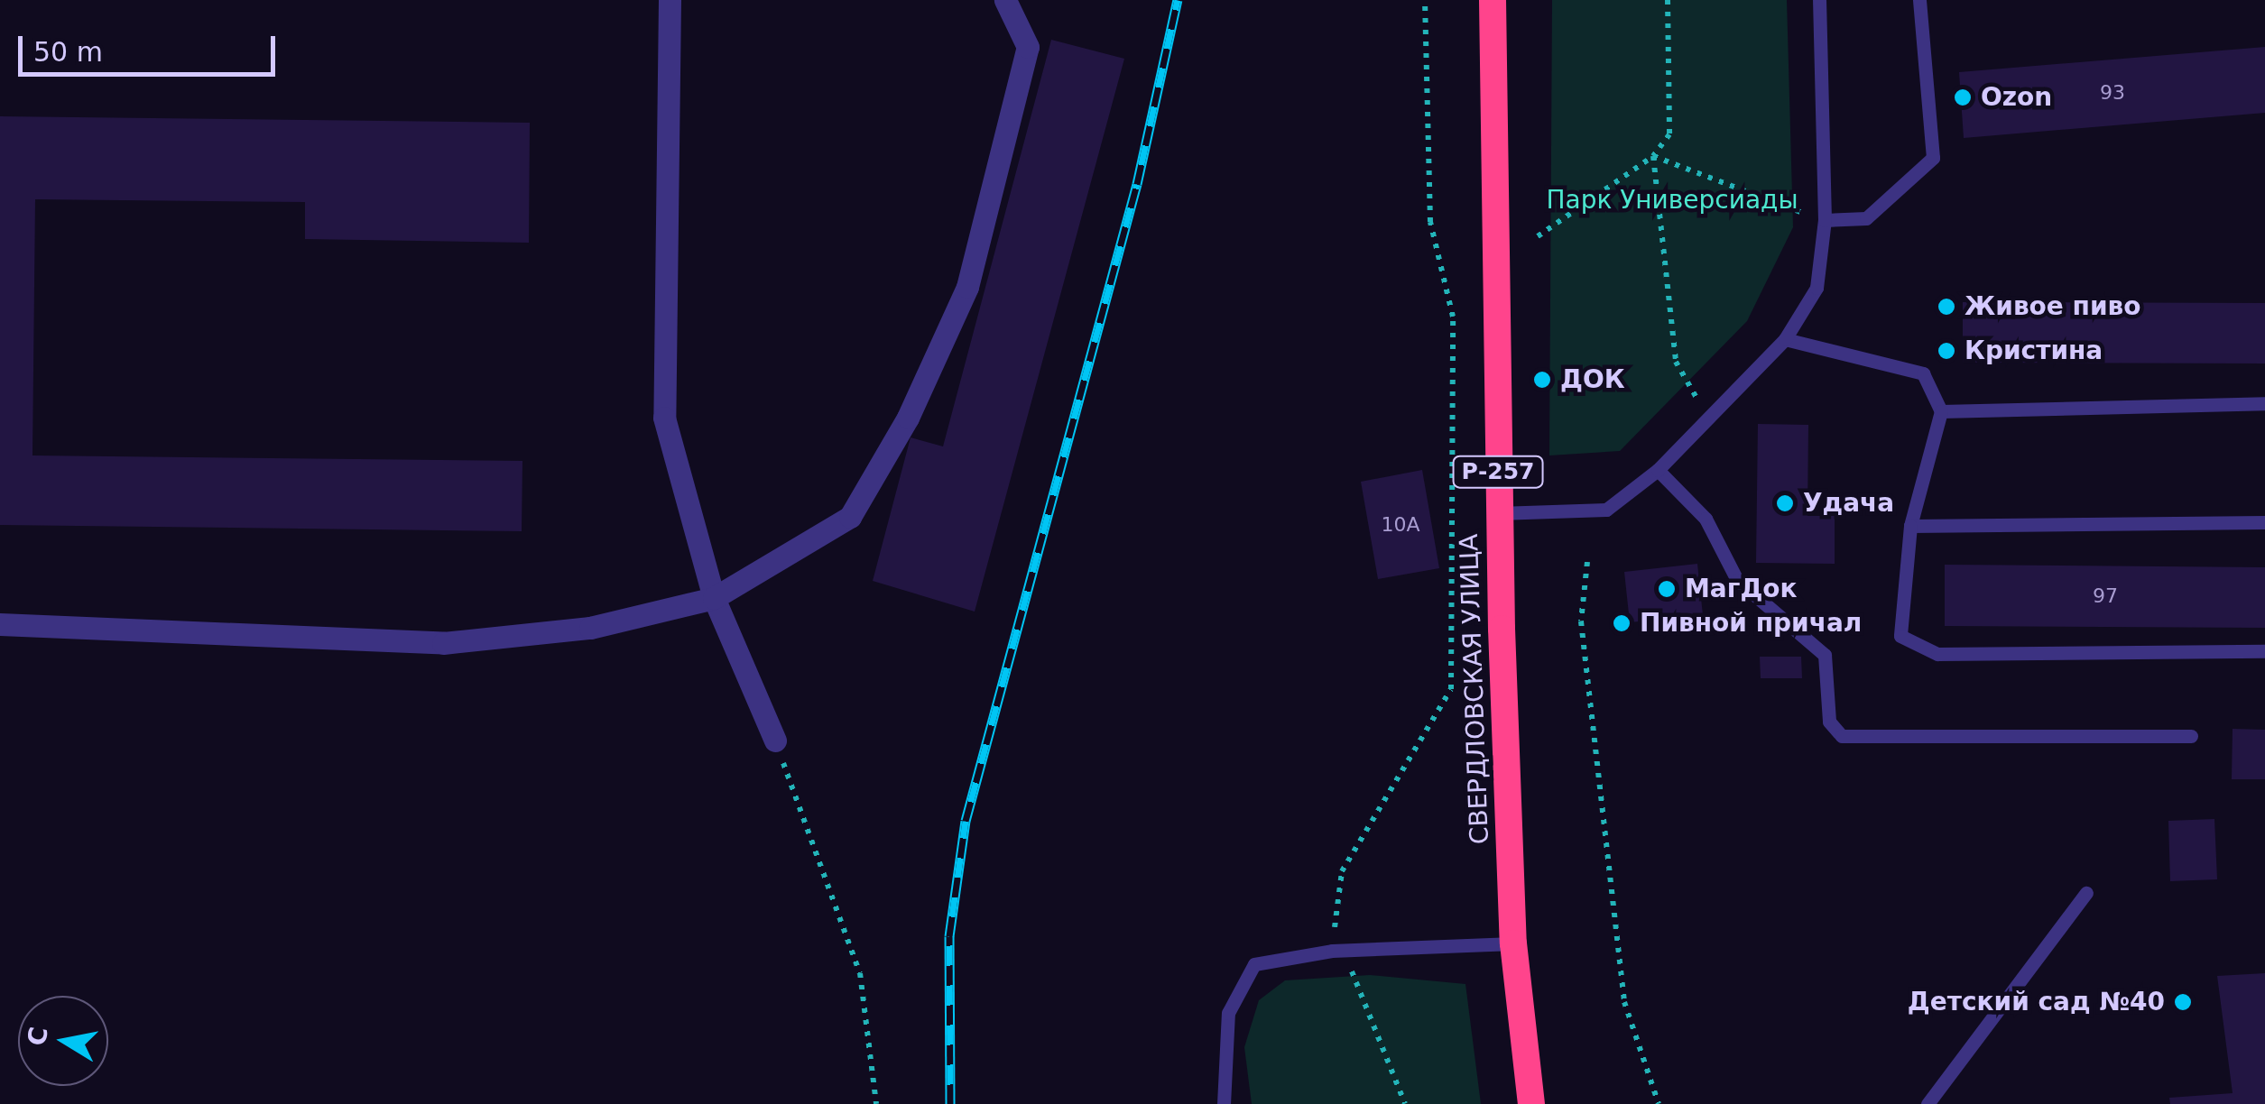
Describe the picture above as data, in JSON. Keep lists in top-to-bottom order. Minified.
{"streets":{"highway":["Р-257","СВЕРДЛОВСКАЯ УЛИЦА"]},"parks":["Парк Универсиады"],"places":["Ozon","Живое пиво","Кристина","ДОК","Удача","МагДок","Пивной причал","Детский сад №40"],"house_numbers":["93","10А","97"],"scale_bar":"50 m","north":"left"}
